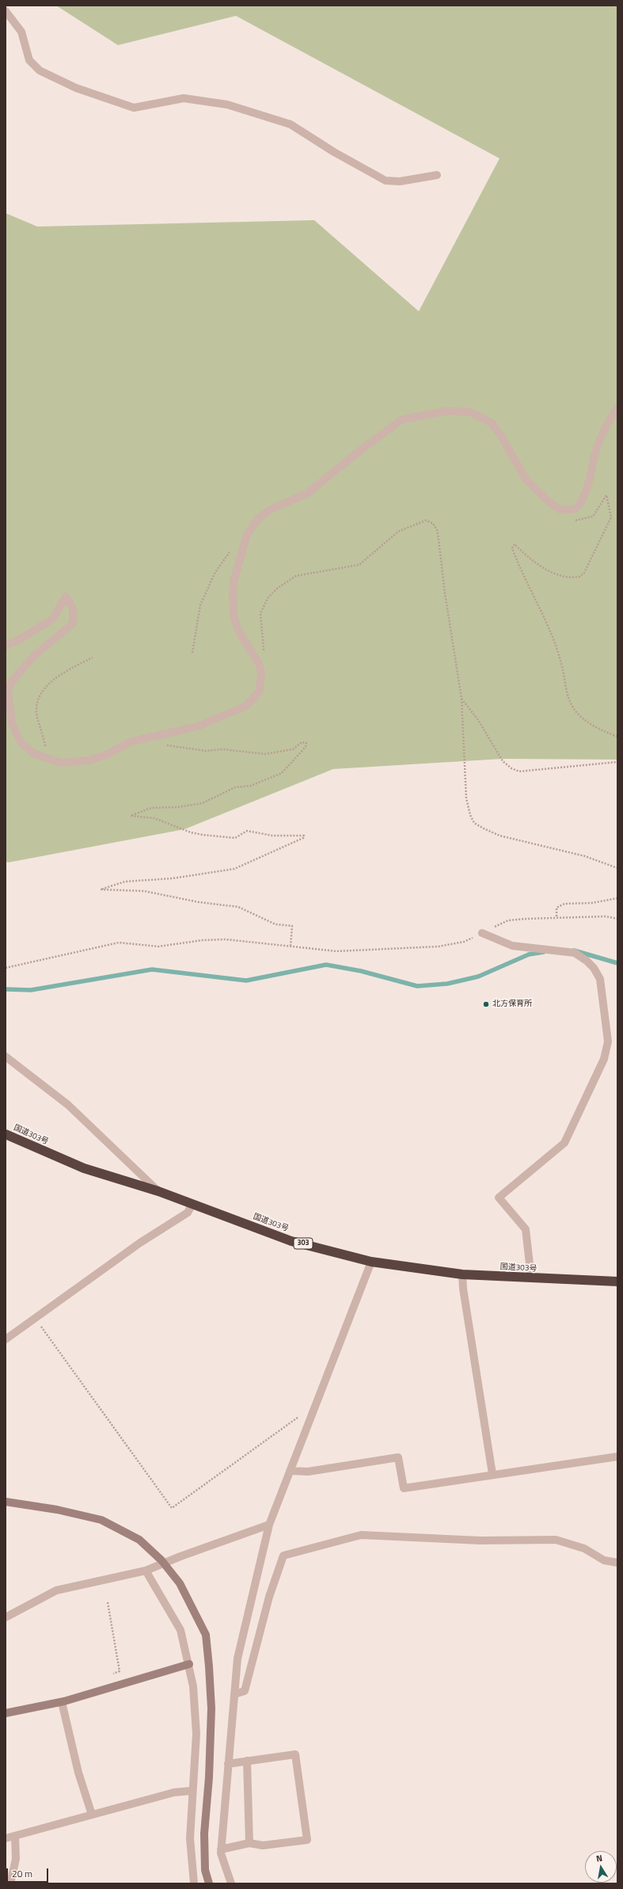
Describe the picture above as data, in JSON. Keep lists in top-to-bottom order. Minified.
{"streets":{"highway":["国道303号","303"]},"places":["北方保育所"],"scale_bar":"20 m","north":"top"}
